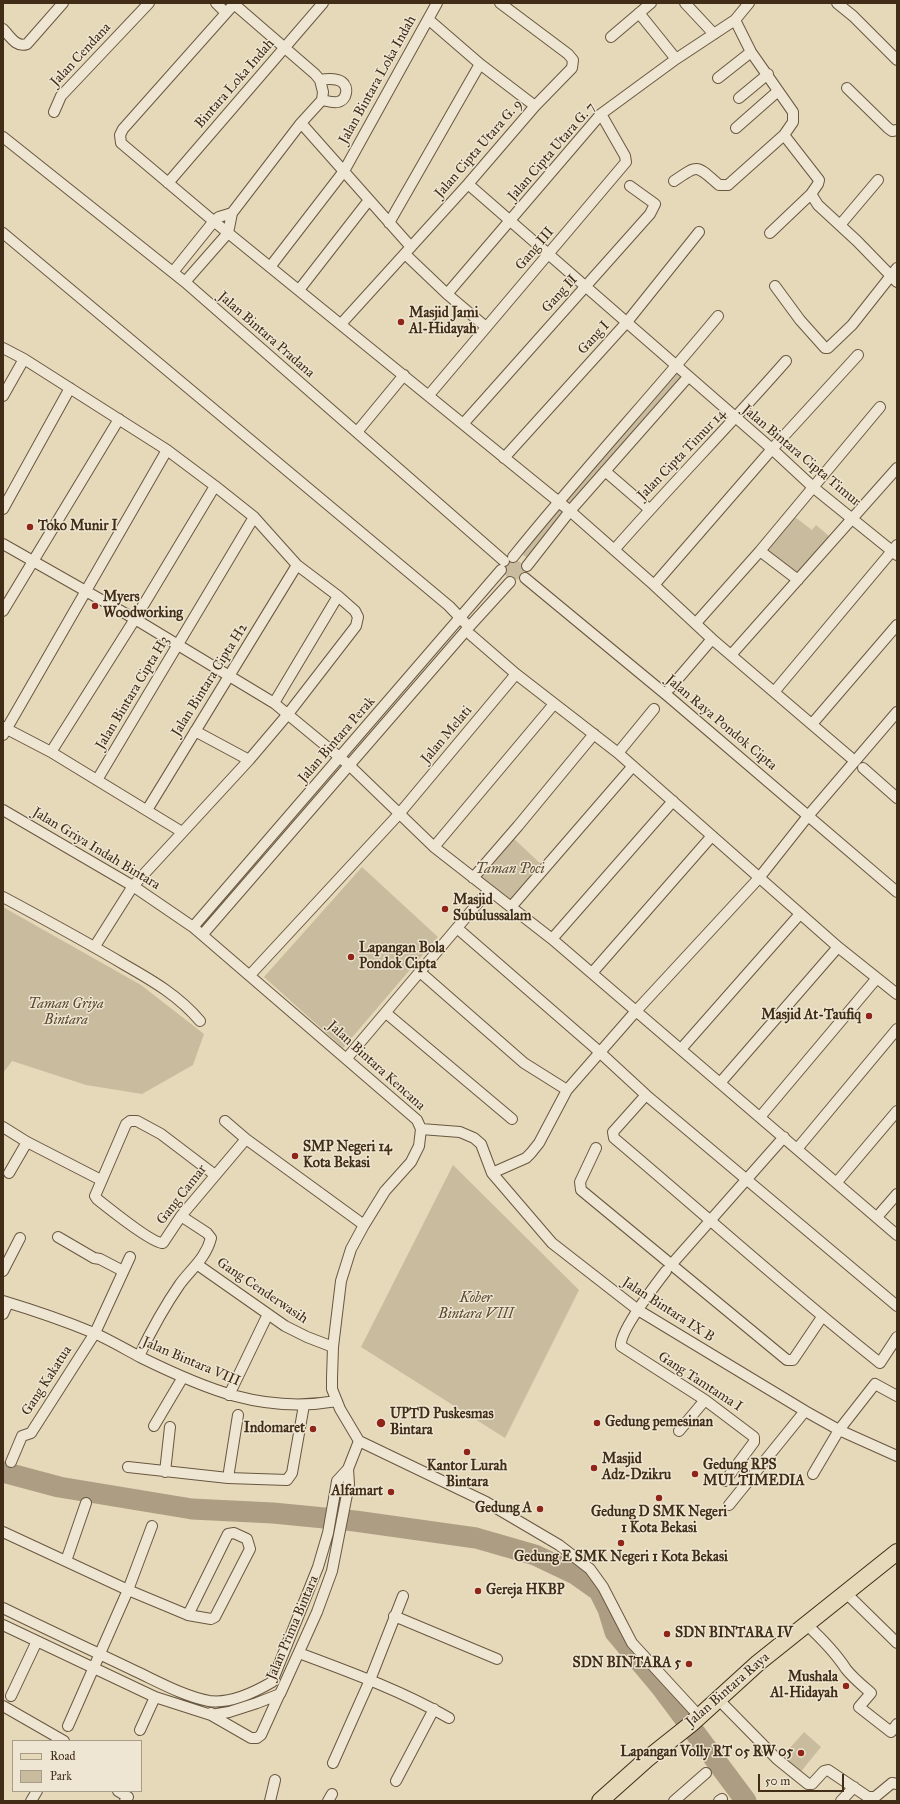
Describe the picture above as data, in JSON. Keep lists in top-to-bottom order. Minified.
{"streets":{"main road":["Jalan Bintara Raya"],"street":["Jalan Cendana","Jalan Bintara Loka Indah","Bintara Loka Indah","Jalan Cipta Utara G. 9","Jalan Cipta Utara G. 7","Gang III","Gang II","Jalan Bintara Pradana","Gang I","Jalan Cipta Timur 14","Jalan Bintara Cipta Timur","Jalan Bintara Cipta H2","Jalan Bintara Cipta H3","Jalan Raya Pondok Cipta","Jalan Melati","Jalan Bintara Perak","Jalan Griya Indah Bintara","Jalan Bintara Kencana","Gang Camar","Gang Cenderwasih","Jalan Bintara IX B","Jalan Bintara VIII","Gang Kakatua","Gang Tamtama I","Jalan Prima Bintara"]},"crossings":[["Jalan Cipta Utara G. 9","Jalan Bintara Cipta Timur"],["Jalan Cipta Utara G. 7","Gang III"],["Jalan Cipta Utara G. 7","Jalan Bintara Cipta Timur"],["Gang III","Jalan Bintara Cipta Timur"],["Gang II","Jalan Bintara Cipta Timur"],["Jalan Bintara Pradana","Jalan Raya Pondok Cipta"],["Jalan Bintara Pradana","Jalan Bintara Perak"],["Gang I","Jalan Bintara Cipta Timur"],["Jalan Cipta Timur 14","Jalan Bintara Cipta Timur"],["Jalan Bintara Cipta Timur","Jalan Bintara Perak"],["Jalan Raya Pondok Cipta","Jalan Bintara Perak"],["Jalan Melati","Jalan Bintara Kencana"],["Jalan Bintara Perak","Jalan Bintara Kencana"],["Jalan Griya Indah Bintara","Jalan Bintara Kencana"],["Jalan Bintara Kencana","Gang Cenderwasih"],["Jalan Bintara Kencana","Jalan Bintara IX B"],["Jalan Bintara Kencana","Jalan Bintara VIII"],["Jalan Bintara IX B","Gang Tamtama I"],["Jalan Bintara VIII","Gang Kakatua"]],"parks":["Taman Poci","Taman Griya Bintara","Kober Bintara VIII"],"places":["Masjid Jami Al-Hidayah","Toko Munir I","Myers Woodworking","Masjid Subulussalam","Lapangan Bola Pondok Cipta","Masjid At-Taufiq","SMP Negeri 14 Kota Bekasi","UPTD Puskesmas Bintara","Gedung pemesinan","Indomaret","Kantor Lurah Bintara","Masjid Adz-Dzikru","Gedung RPS MULTIMEDIA","Alfamart","Gedung D SMK Negeri 1 Kota Bekasi","Gedung A","Gedung E SMK Negeri 1 Kota Bekasi","Gereja HKBP","SDN BINTARA IV","SDN BINTARA 5","Mushala Al-Hidayah","Lapangan Volly RT 05 RW 05"],"legend":["Road","Park"],"scale_bar":"50 m"}
